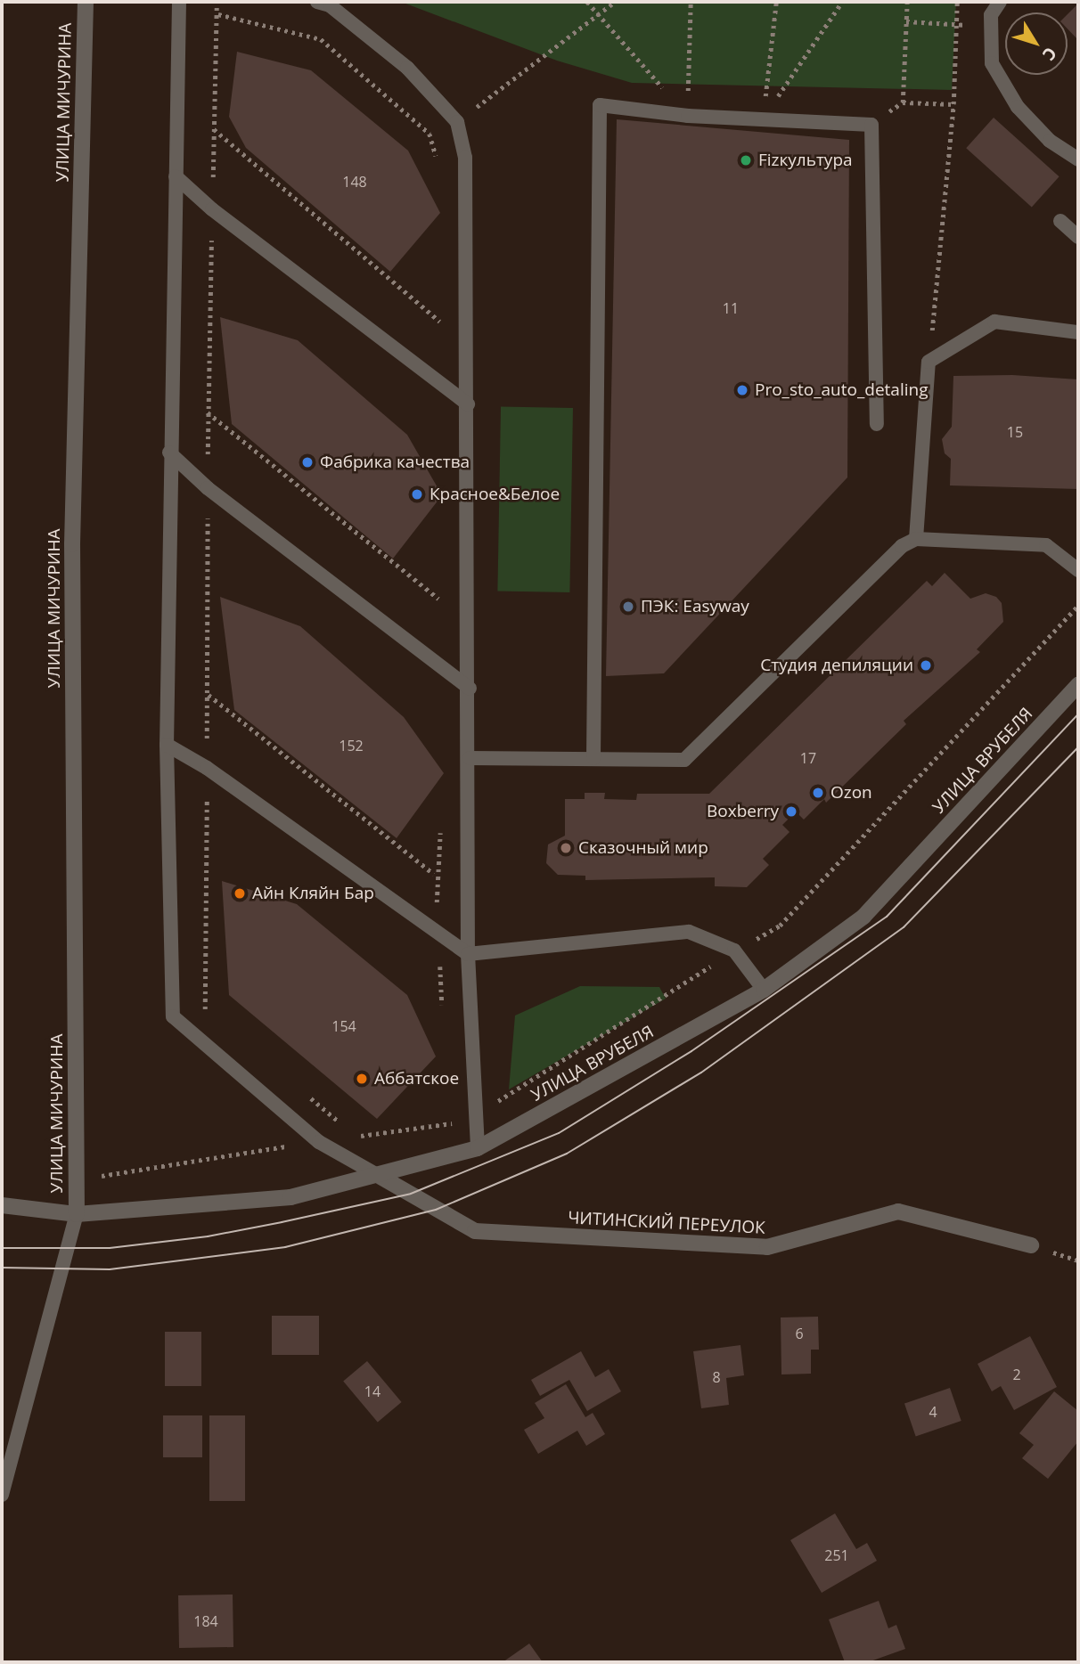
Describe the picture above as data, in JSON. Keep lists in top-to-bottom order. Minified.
{"streets":{"street":["УЛИЦА МИЧУРИНА","УЛИЦА ВРУБЕЛЯ","ЧИТИНСКИЙ ПЕРЕУЛОК"]},"crossings":[["УЛИЦА МИЧУРИНА","УЛИЦА ВРУБЕЛЯ"],["УЛИЦА ВРУБЕЛЯ","ЧИТИНСКИЙ ПЕРЕУЛОК"]],"places":["Fizкультура","Pro_sto_auto_detaling","Фабрика качества","Красное&Белое","ПЭК: Easyway","Студия депиляции","Ozon","Boxberry","Сказочный мир","Айн Кляйн Бар","Аббатское"],"house_numbers":["148","11","15","152","17","154","6","2","8","14","4","251","184"],"north":"bottom right"}
